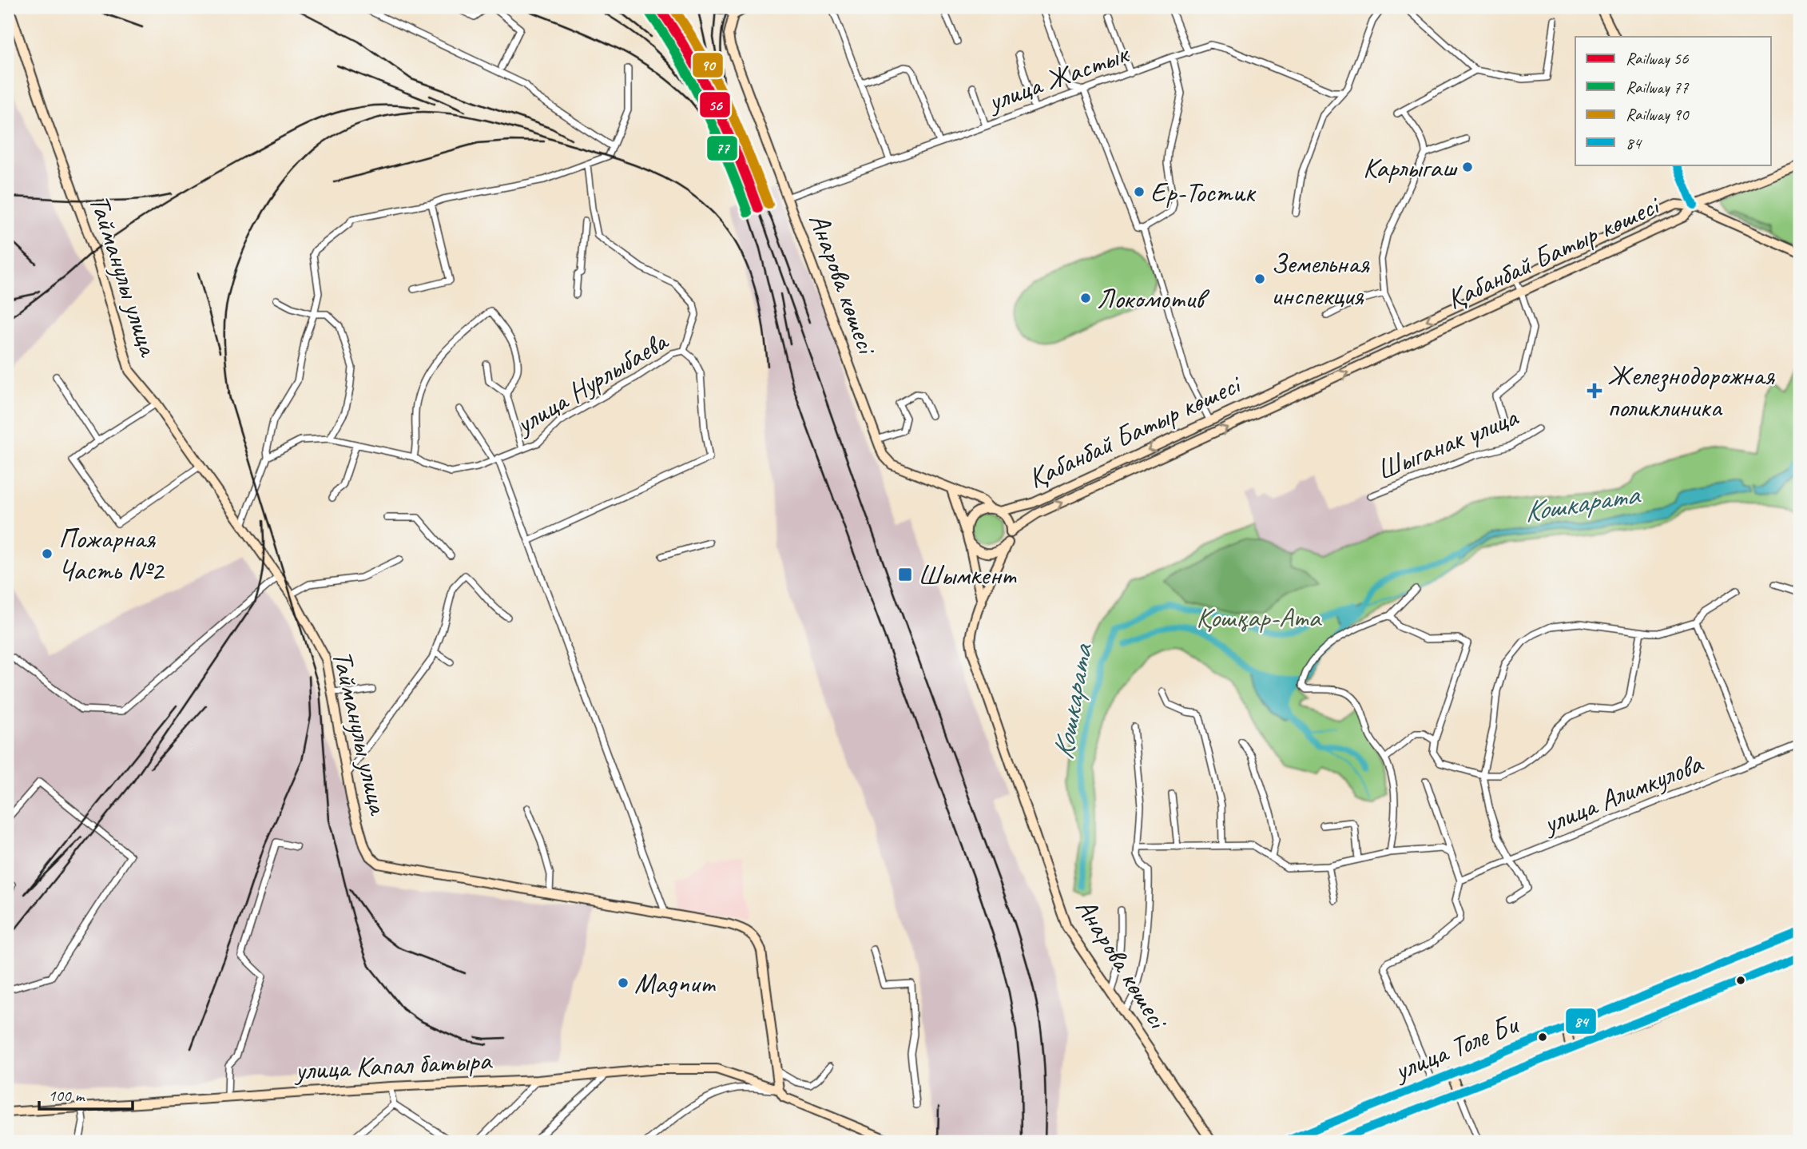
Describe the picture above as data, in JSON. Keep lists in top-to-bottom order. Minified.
{"streets":{"main road":["Қабанбай Батыр көшесі","Тайманулы улица","Анарова көшесі","улица Толе Би","улица Капал батыра"],"street":["улица Жастык","улица Нурлыбаева","Шыганак улица","улица Алимкулова"]},"crossings":[["улица Жастык","Анарова көшесі"],["Қабанбай Батыр көшесі","Анарова көшесі"],["Қабанбай Батыр көшесі","Шыганак улица"],["Тайманулы улица","улица Нурлыбаева"],["Тайманулы улица","улица Капал батыра"]],"water":["Кошкарата"],"parks":["Қошқар-Ата"],"places":{"other":["Карлыгаш","Ер-Тостик","Земельная инспекция","Локомотив","Пожарная Часть №2","Magnum"],"health":["Железнодорожная поликлиника"],"transit":["Шымкент"]},"lines":["rail line 56","rail line 90","rail line 77","transit line 84"],"legend":["Railway 56","Railway 77","Railway 90","84"],"scale_bar":"100 m"}
